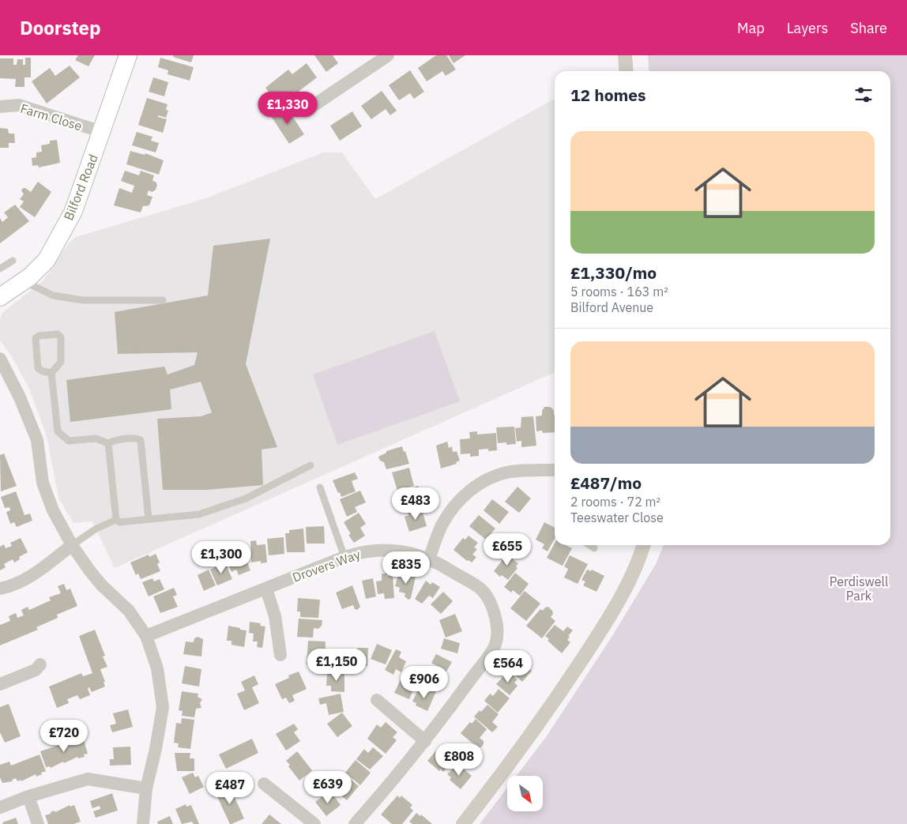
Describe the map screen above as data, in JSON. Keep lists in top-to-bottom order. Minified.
{"streets":{"street":["Farm Close","Bilford Road","Drovers Way"]},"crossings":[["Farm Close","Bilford Road"]],"parks":["Perdiswell Park"],"north":"bottom right","page":{"header":"Doorstep","nav":["Map","Layers","Share"],"heading":"12 homes","price":["£1,330","£483","£655","£1,300","£835","£1,150","£564","£906","£720","£808","£639","£487"],"list":[{"name":"£1,330/mo","note":"5 rooms · 163 m² · Bilford Avenue"},{"name":"£487/mo","note":"2 rooms · 72 m² · Teeswater Close"}]}}
